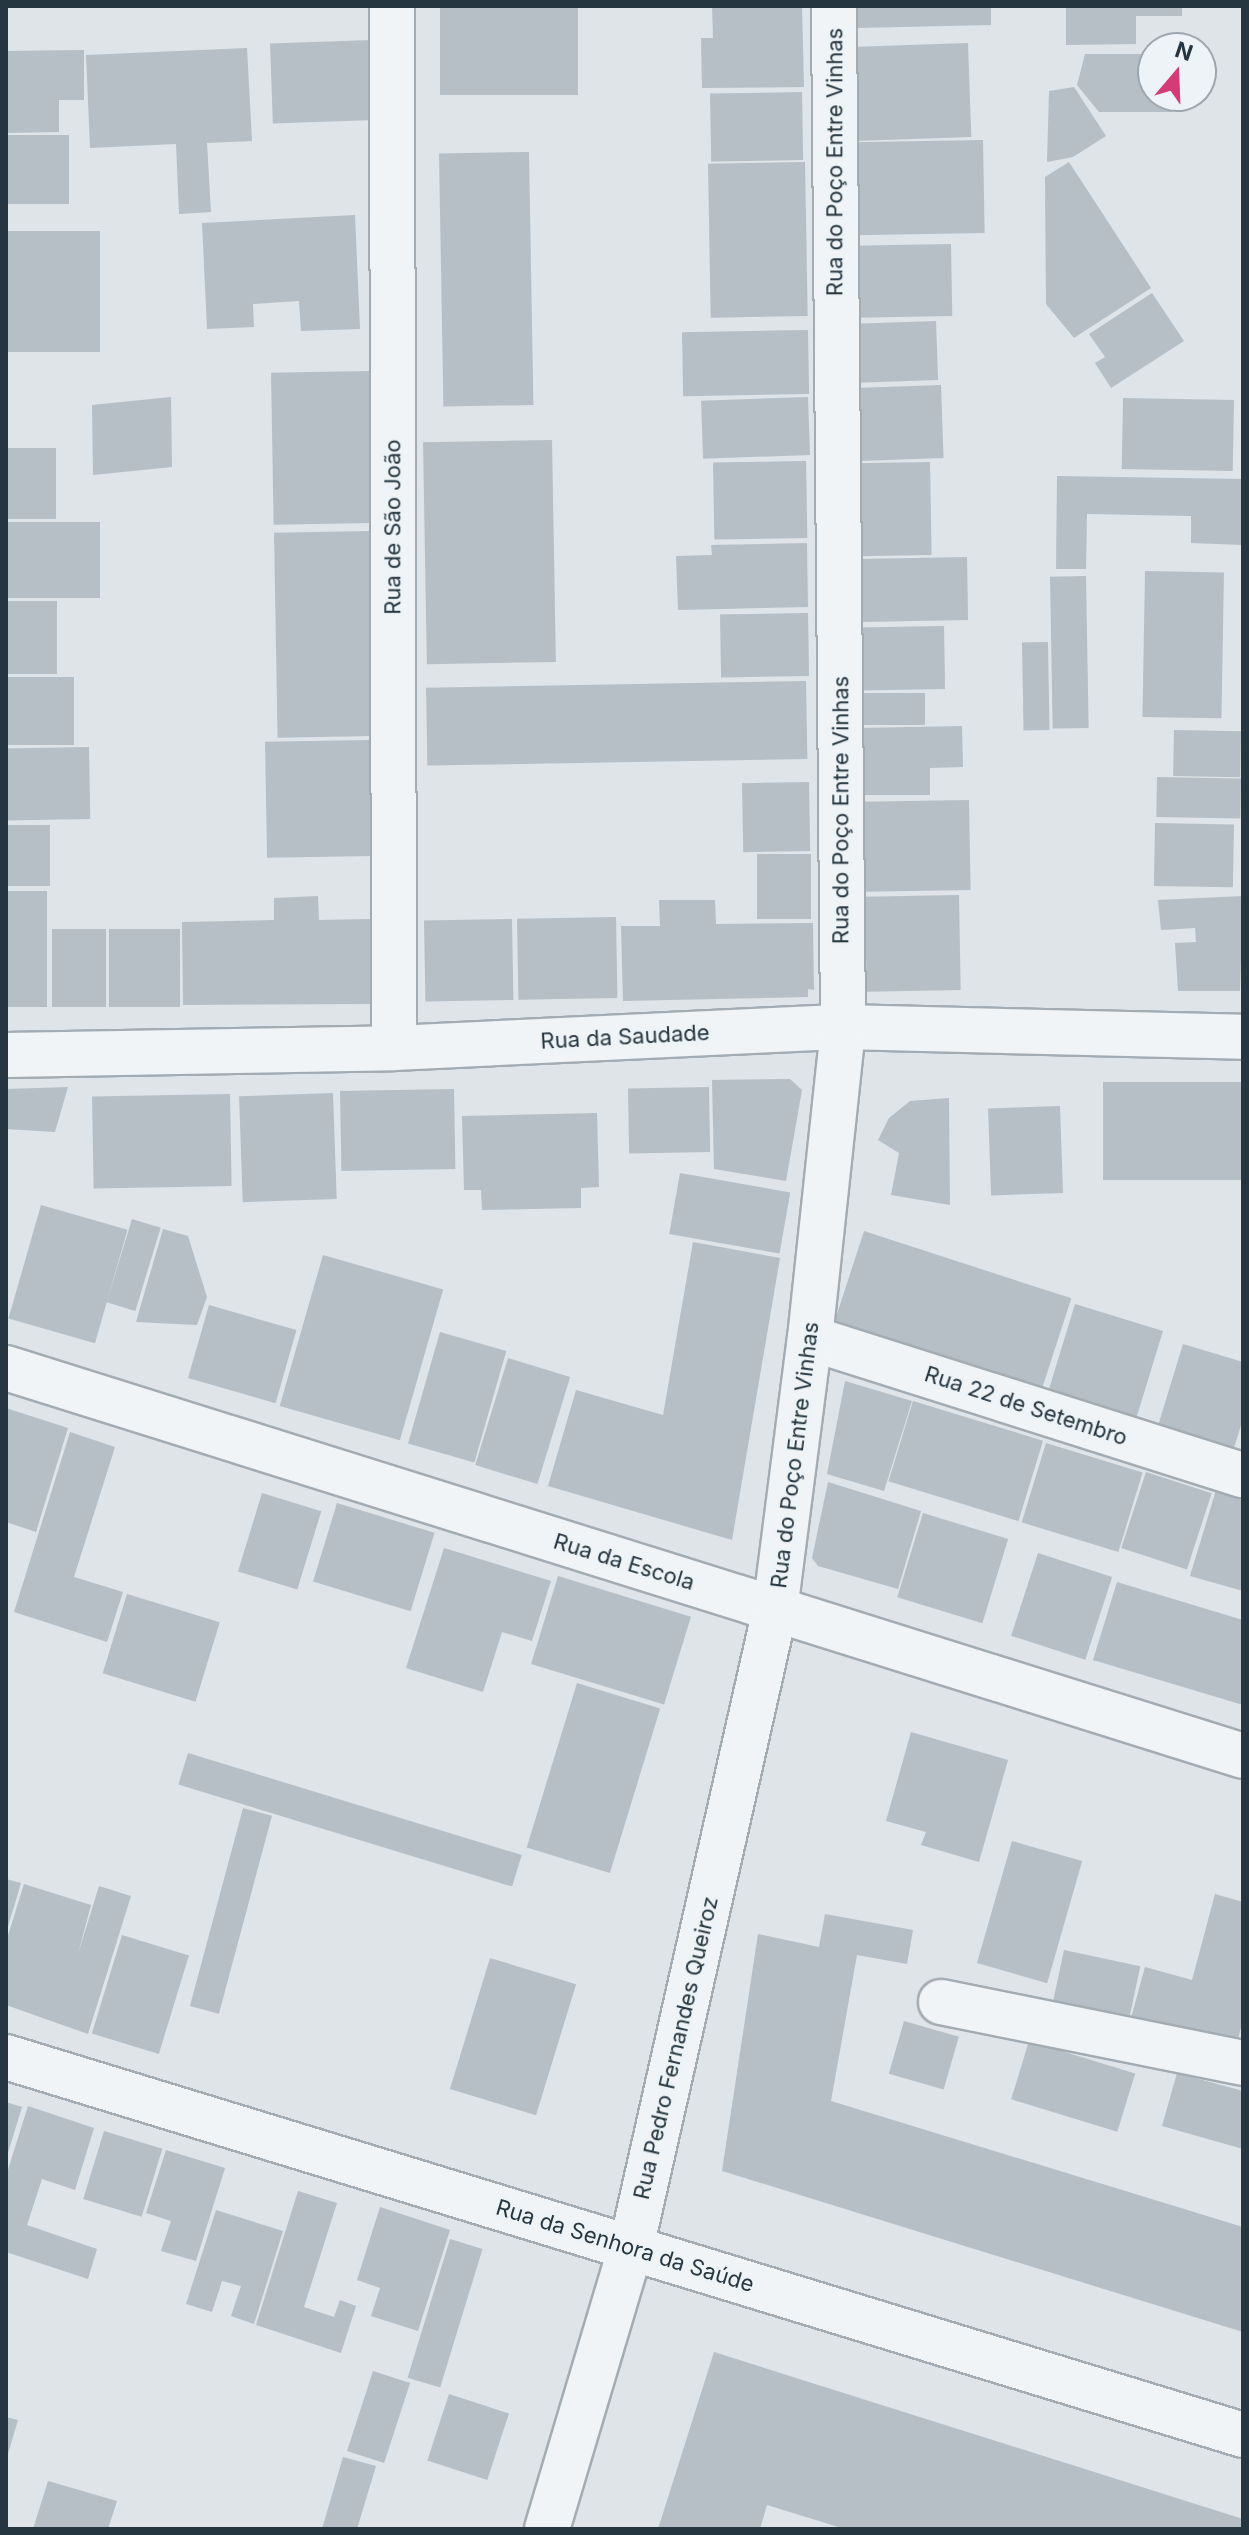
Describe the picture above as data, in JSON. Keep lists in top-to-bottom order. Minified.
{"streets":{"street":["Rua do Poço Entre Vinhas","Rua de São João","Rua da Saudade","Rua 22 de Setembro","Rua da Escola","Rua Pedro Fernandes Queiroz","Rua da Senhora da Saúde"]},"crossings":[["Rua do Poço Entre Vinhas","Rua da Saudade"],["Rua do Poço Entre Vinhas","Rua 22 de Setembro"],["Rua do Poço Entre Vinhas","Rua da Escola"],["Rua do Poço Entre Vinhas","Rua Pedro Fernandes Queiroz"],["Rua de São João","Rua da Saudade"],["Rua da Escola","Rua Pedro Fernandes Queiroz"],["Rua Pedro Fernandes Queiroz","Rua da Senhora da Saúde"]],"north":"top"}
